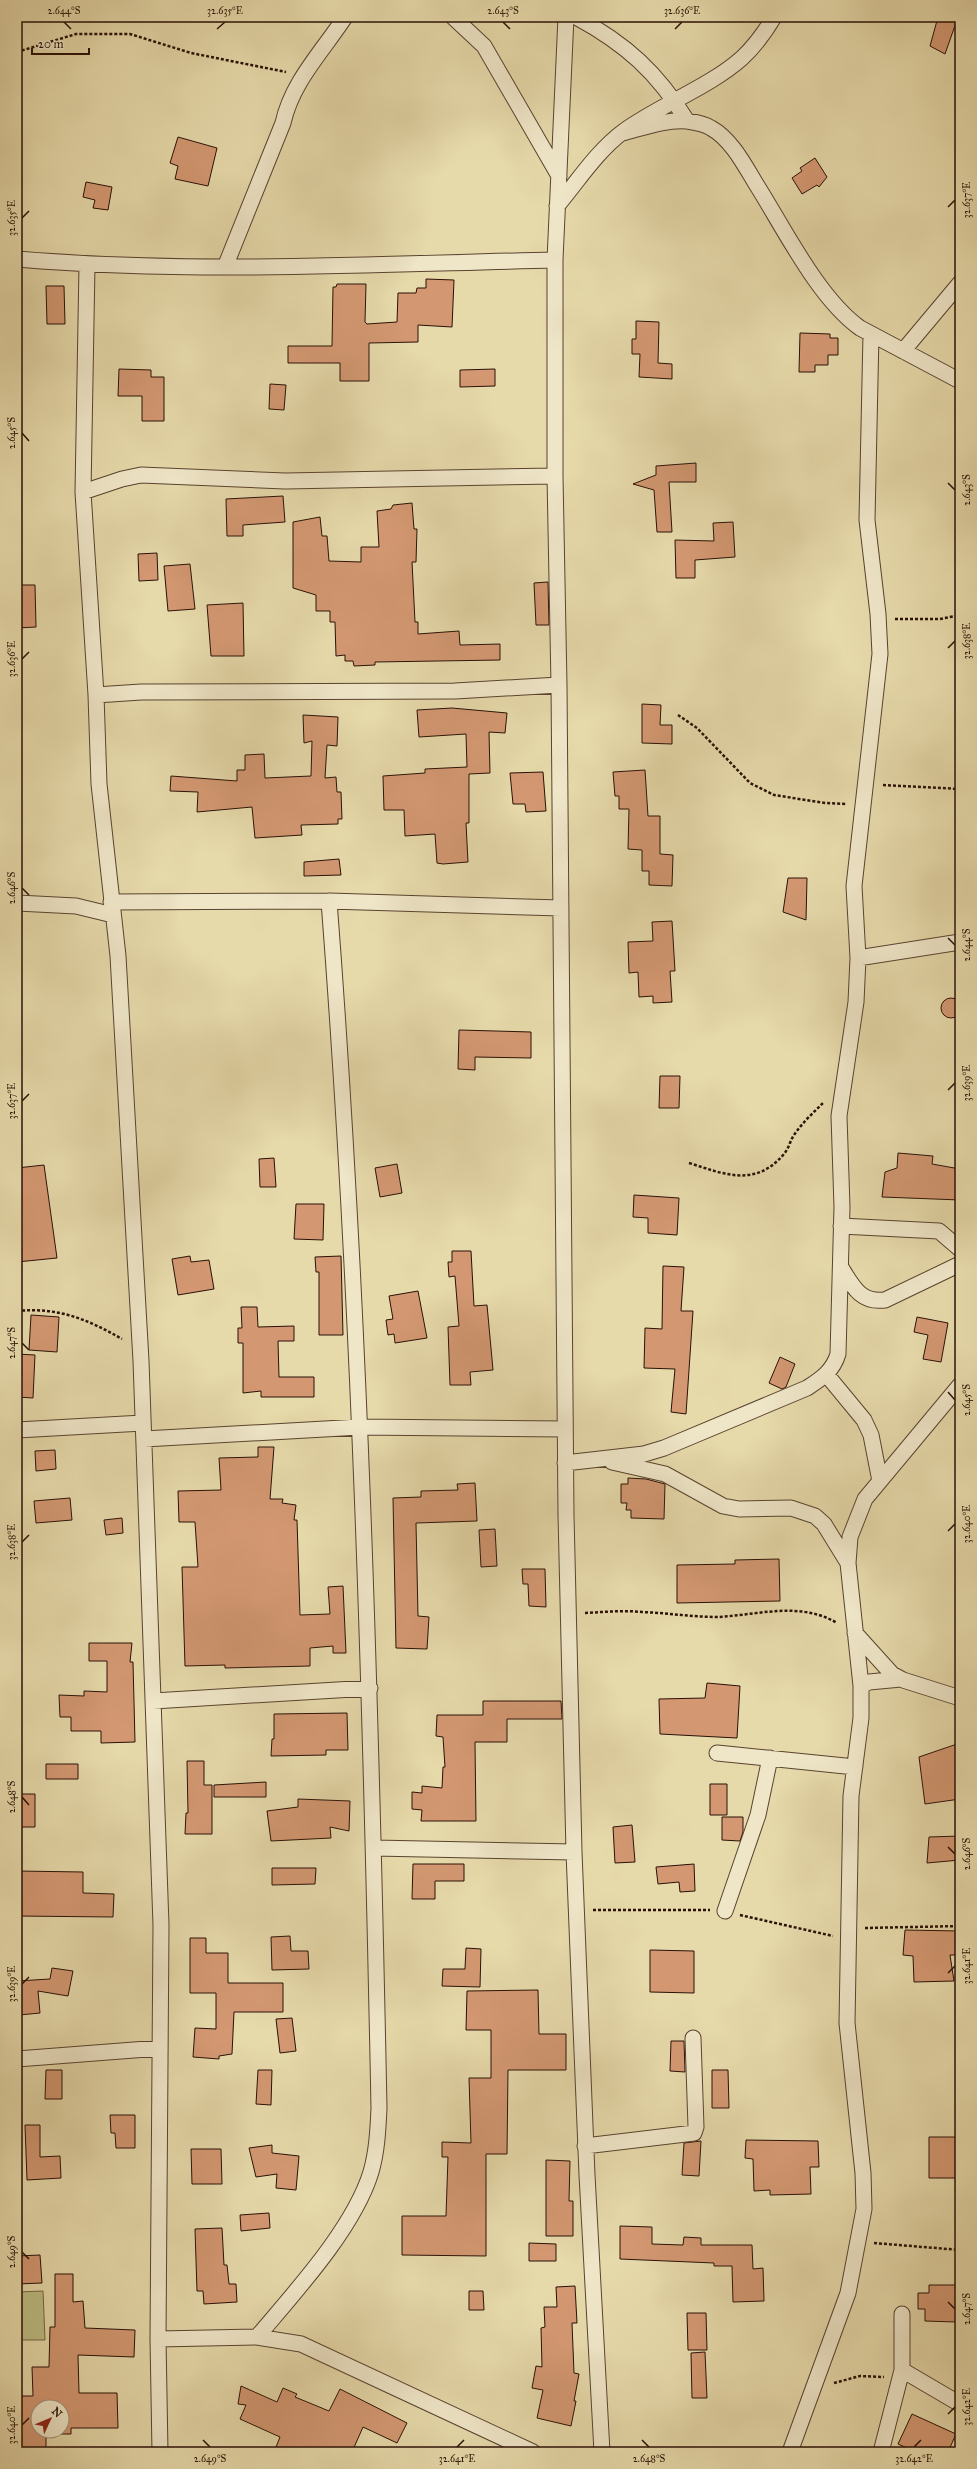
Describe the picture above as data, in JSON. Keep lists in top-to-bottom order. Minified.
{"scale_bar":"20 m","north":"top right","coordinates":["2.644°S","32.635°E","2.643°S","32.636°E","32.637°E","2.645°S","32.638°E","2.646°S","32.639°E","2.647°S","32.640°E","2.648°S","32.641°E","2.649°S","32.642°E"]}
